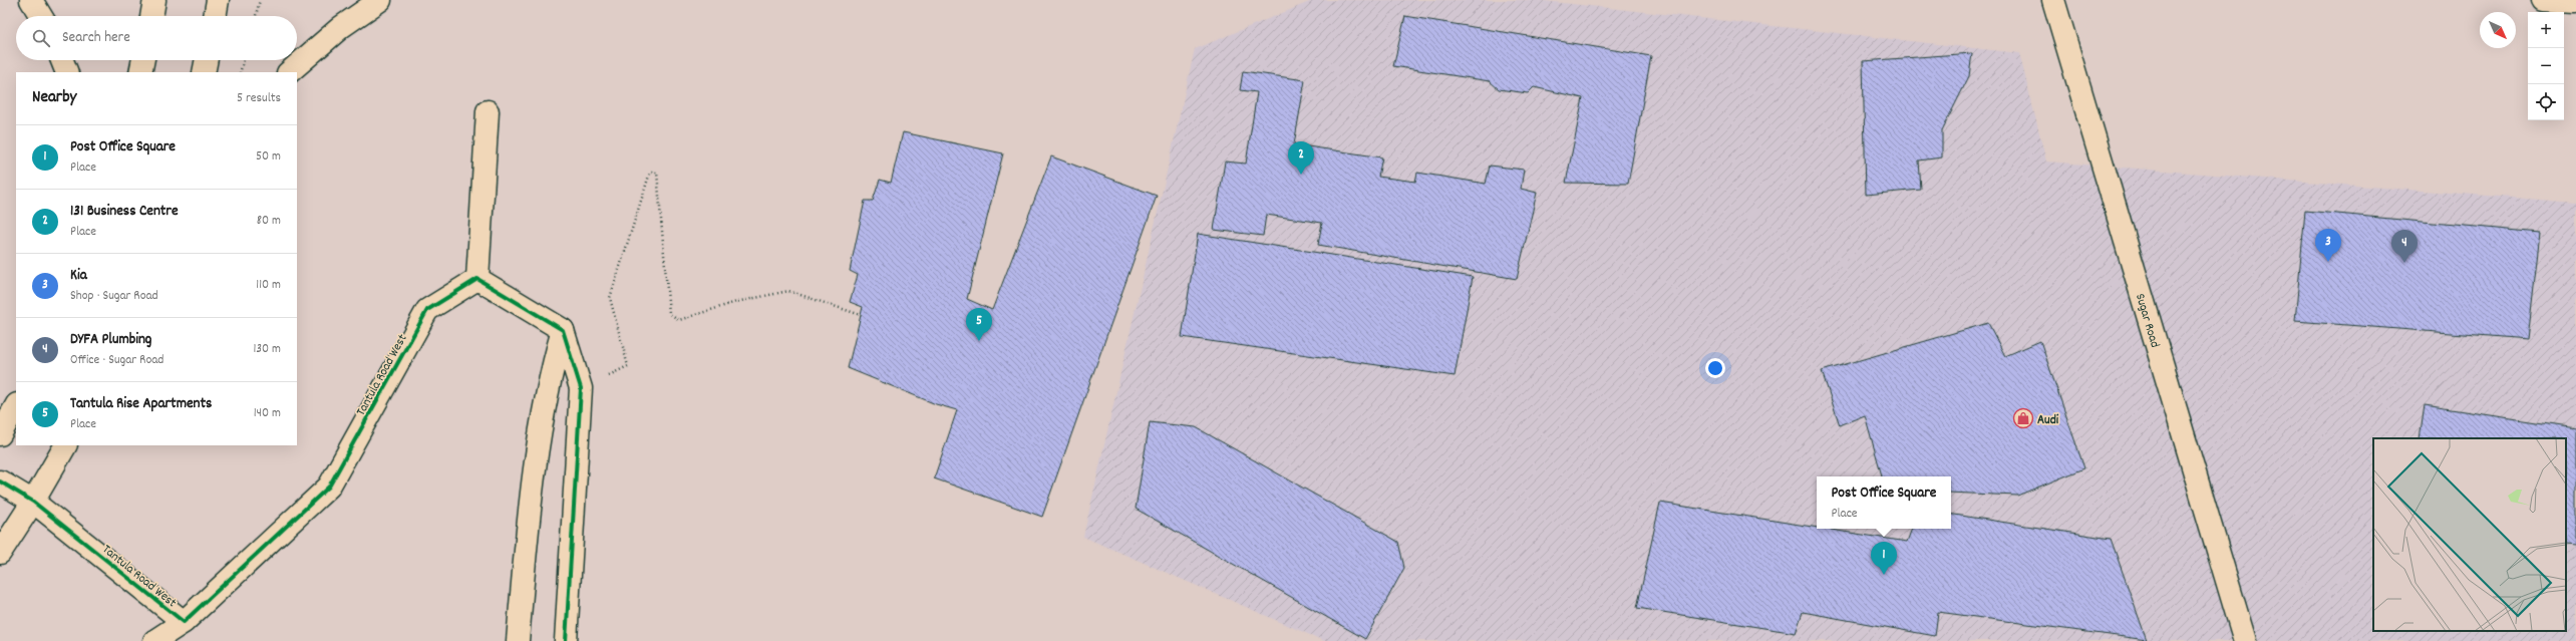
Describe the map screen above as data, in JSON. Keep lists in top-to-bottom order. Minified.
{"streets":{"main road":["Sugar Road","Tantula Road West"]},"places":{"shop":["Audi"]},"north":"bottom right","page":{"map_buttons":["+","−"],"search":"Search here","heading":["Nearby","5 results"],"list":[{"mark":"1","name":"Post Office Square","note":"Place","value":"50 m"},{"mark":"2","name":"131 Business Centre","note":"Place","value":"80 m"},{"mark":"3","name":"Kia","note":"Shop · Sugar Road","value":"110 m"},{"mark":"4","name":"DYFA Plumbing","note":"Office · Sugar Road","value":"130 m"},{"mark":"5","name":"Tantula Rise Apartments","note":"Place","value":"140 m"}],"pins":["2","3","4","5","1"],"popup":["Post Office Square","Place"]}}
